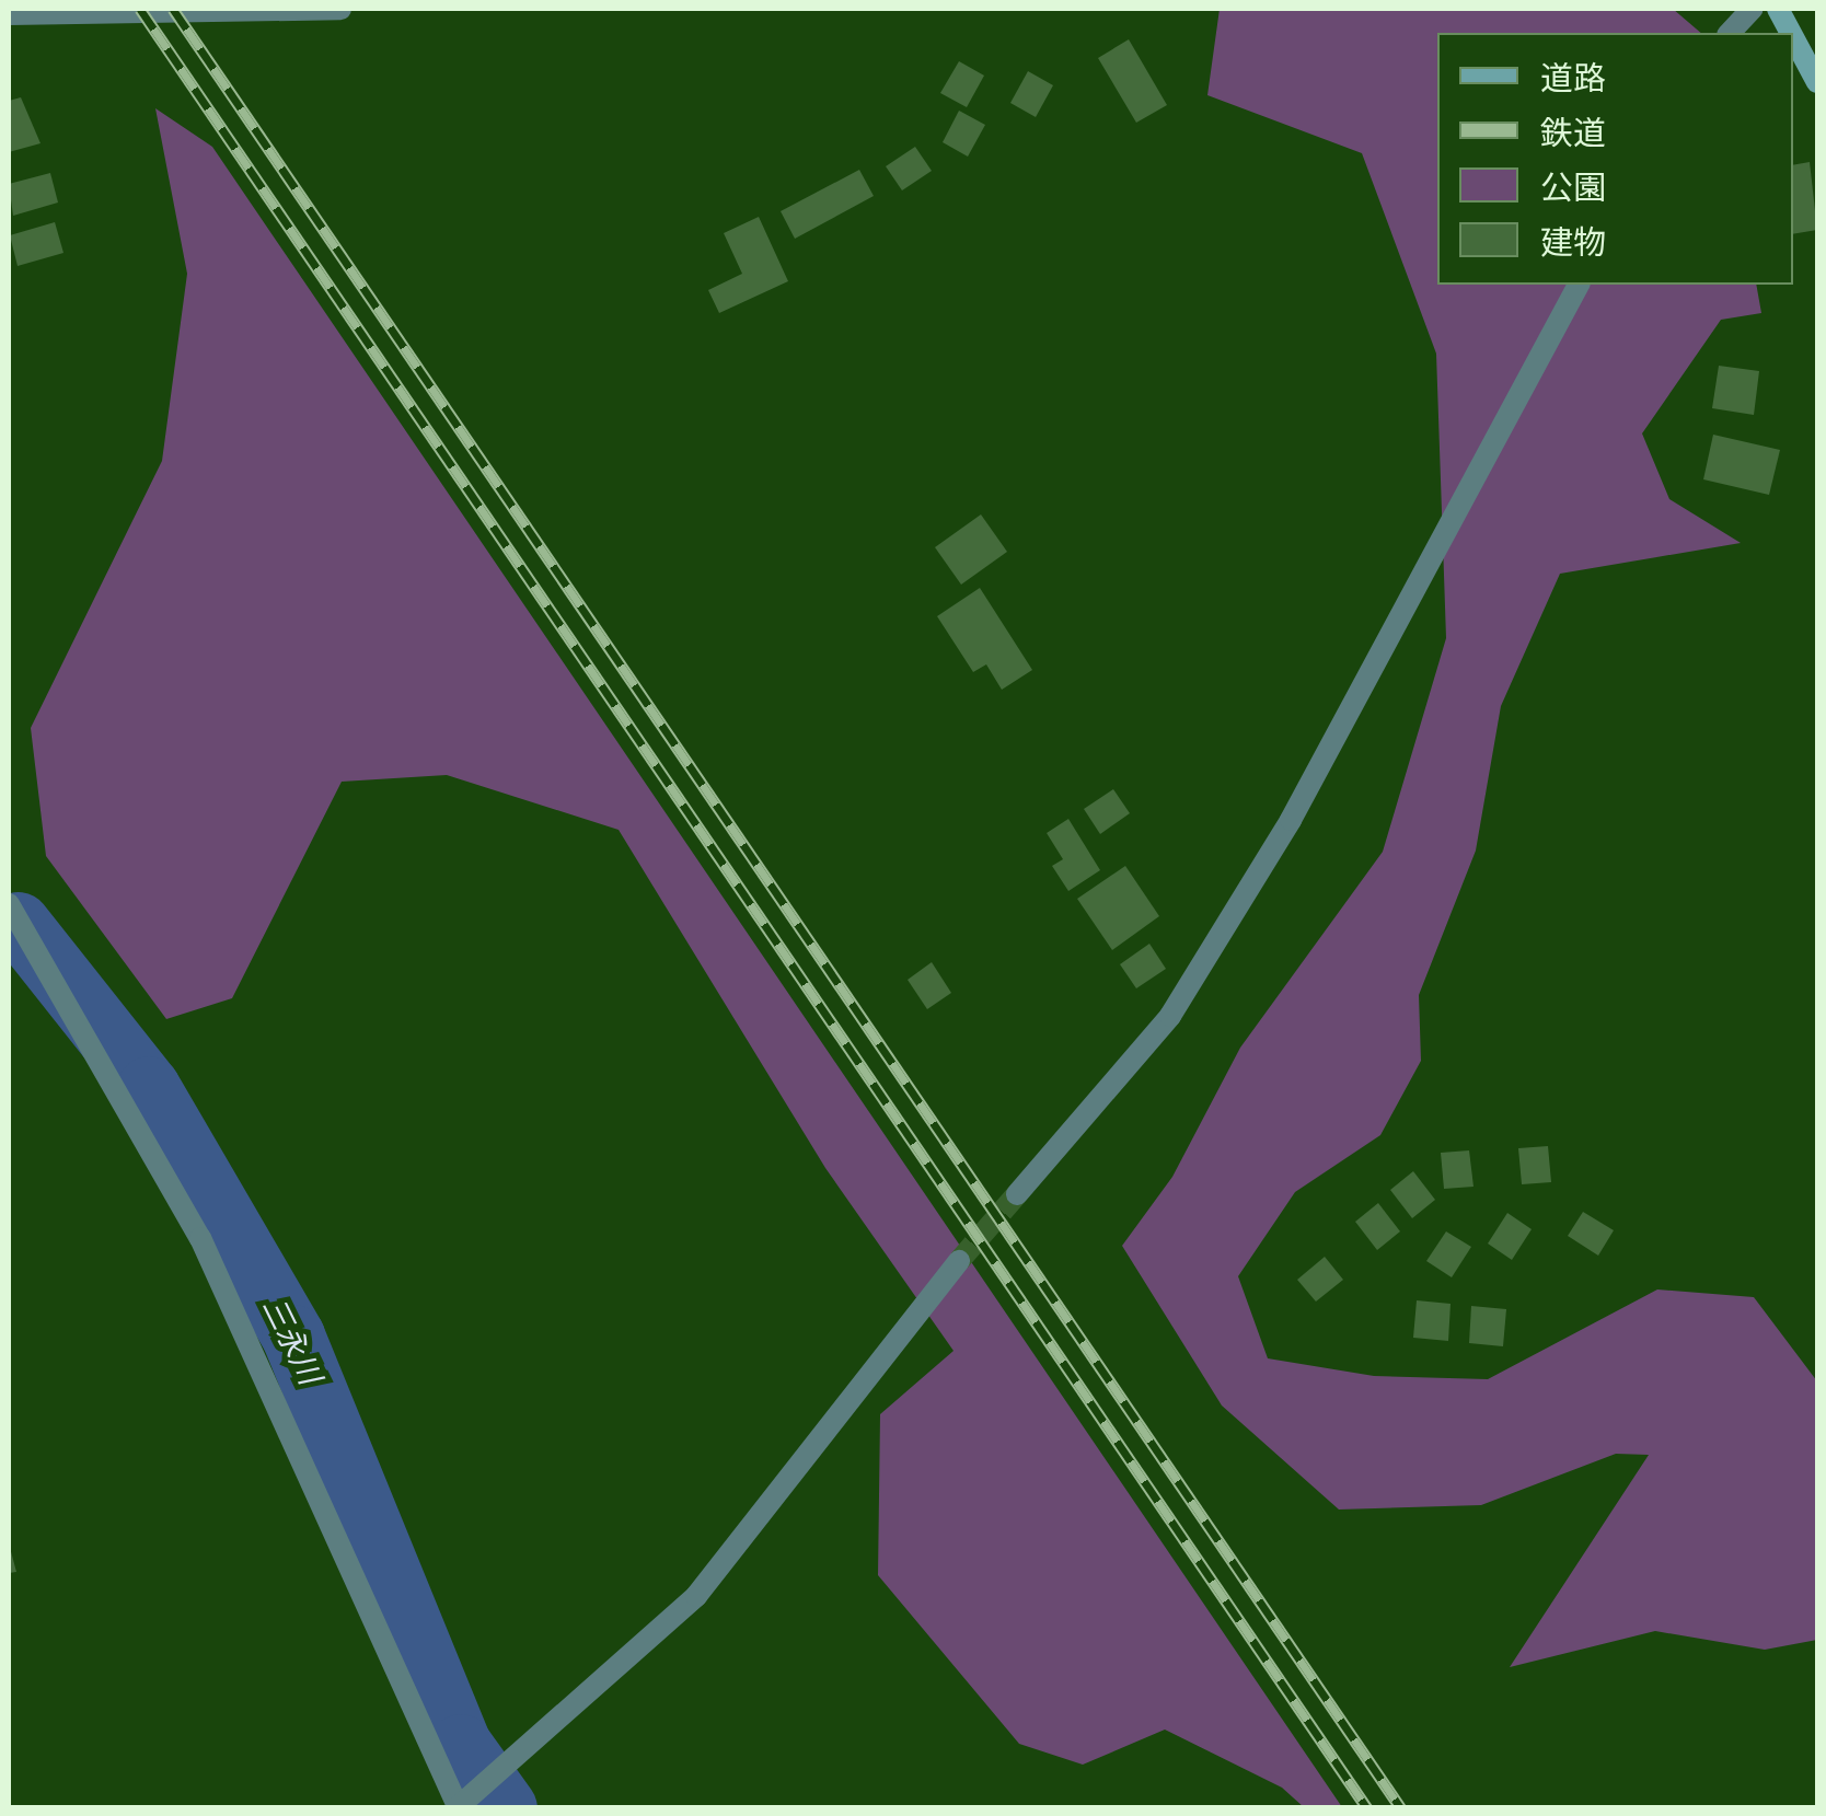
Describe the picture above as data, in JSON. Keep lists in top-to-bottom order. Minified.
{"water":["三永川"],"legend":["道路","鉄道","公園","建物"]}
